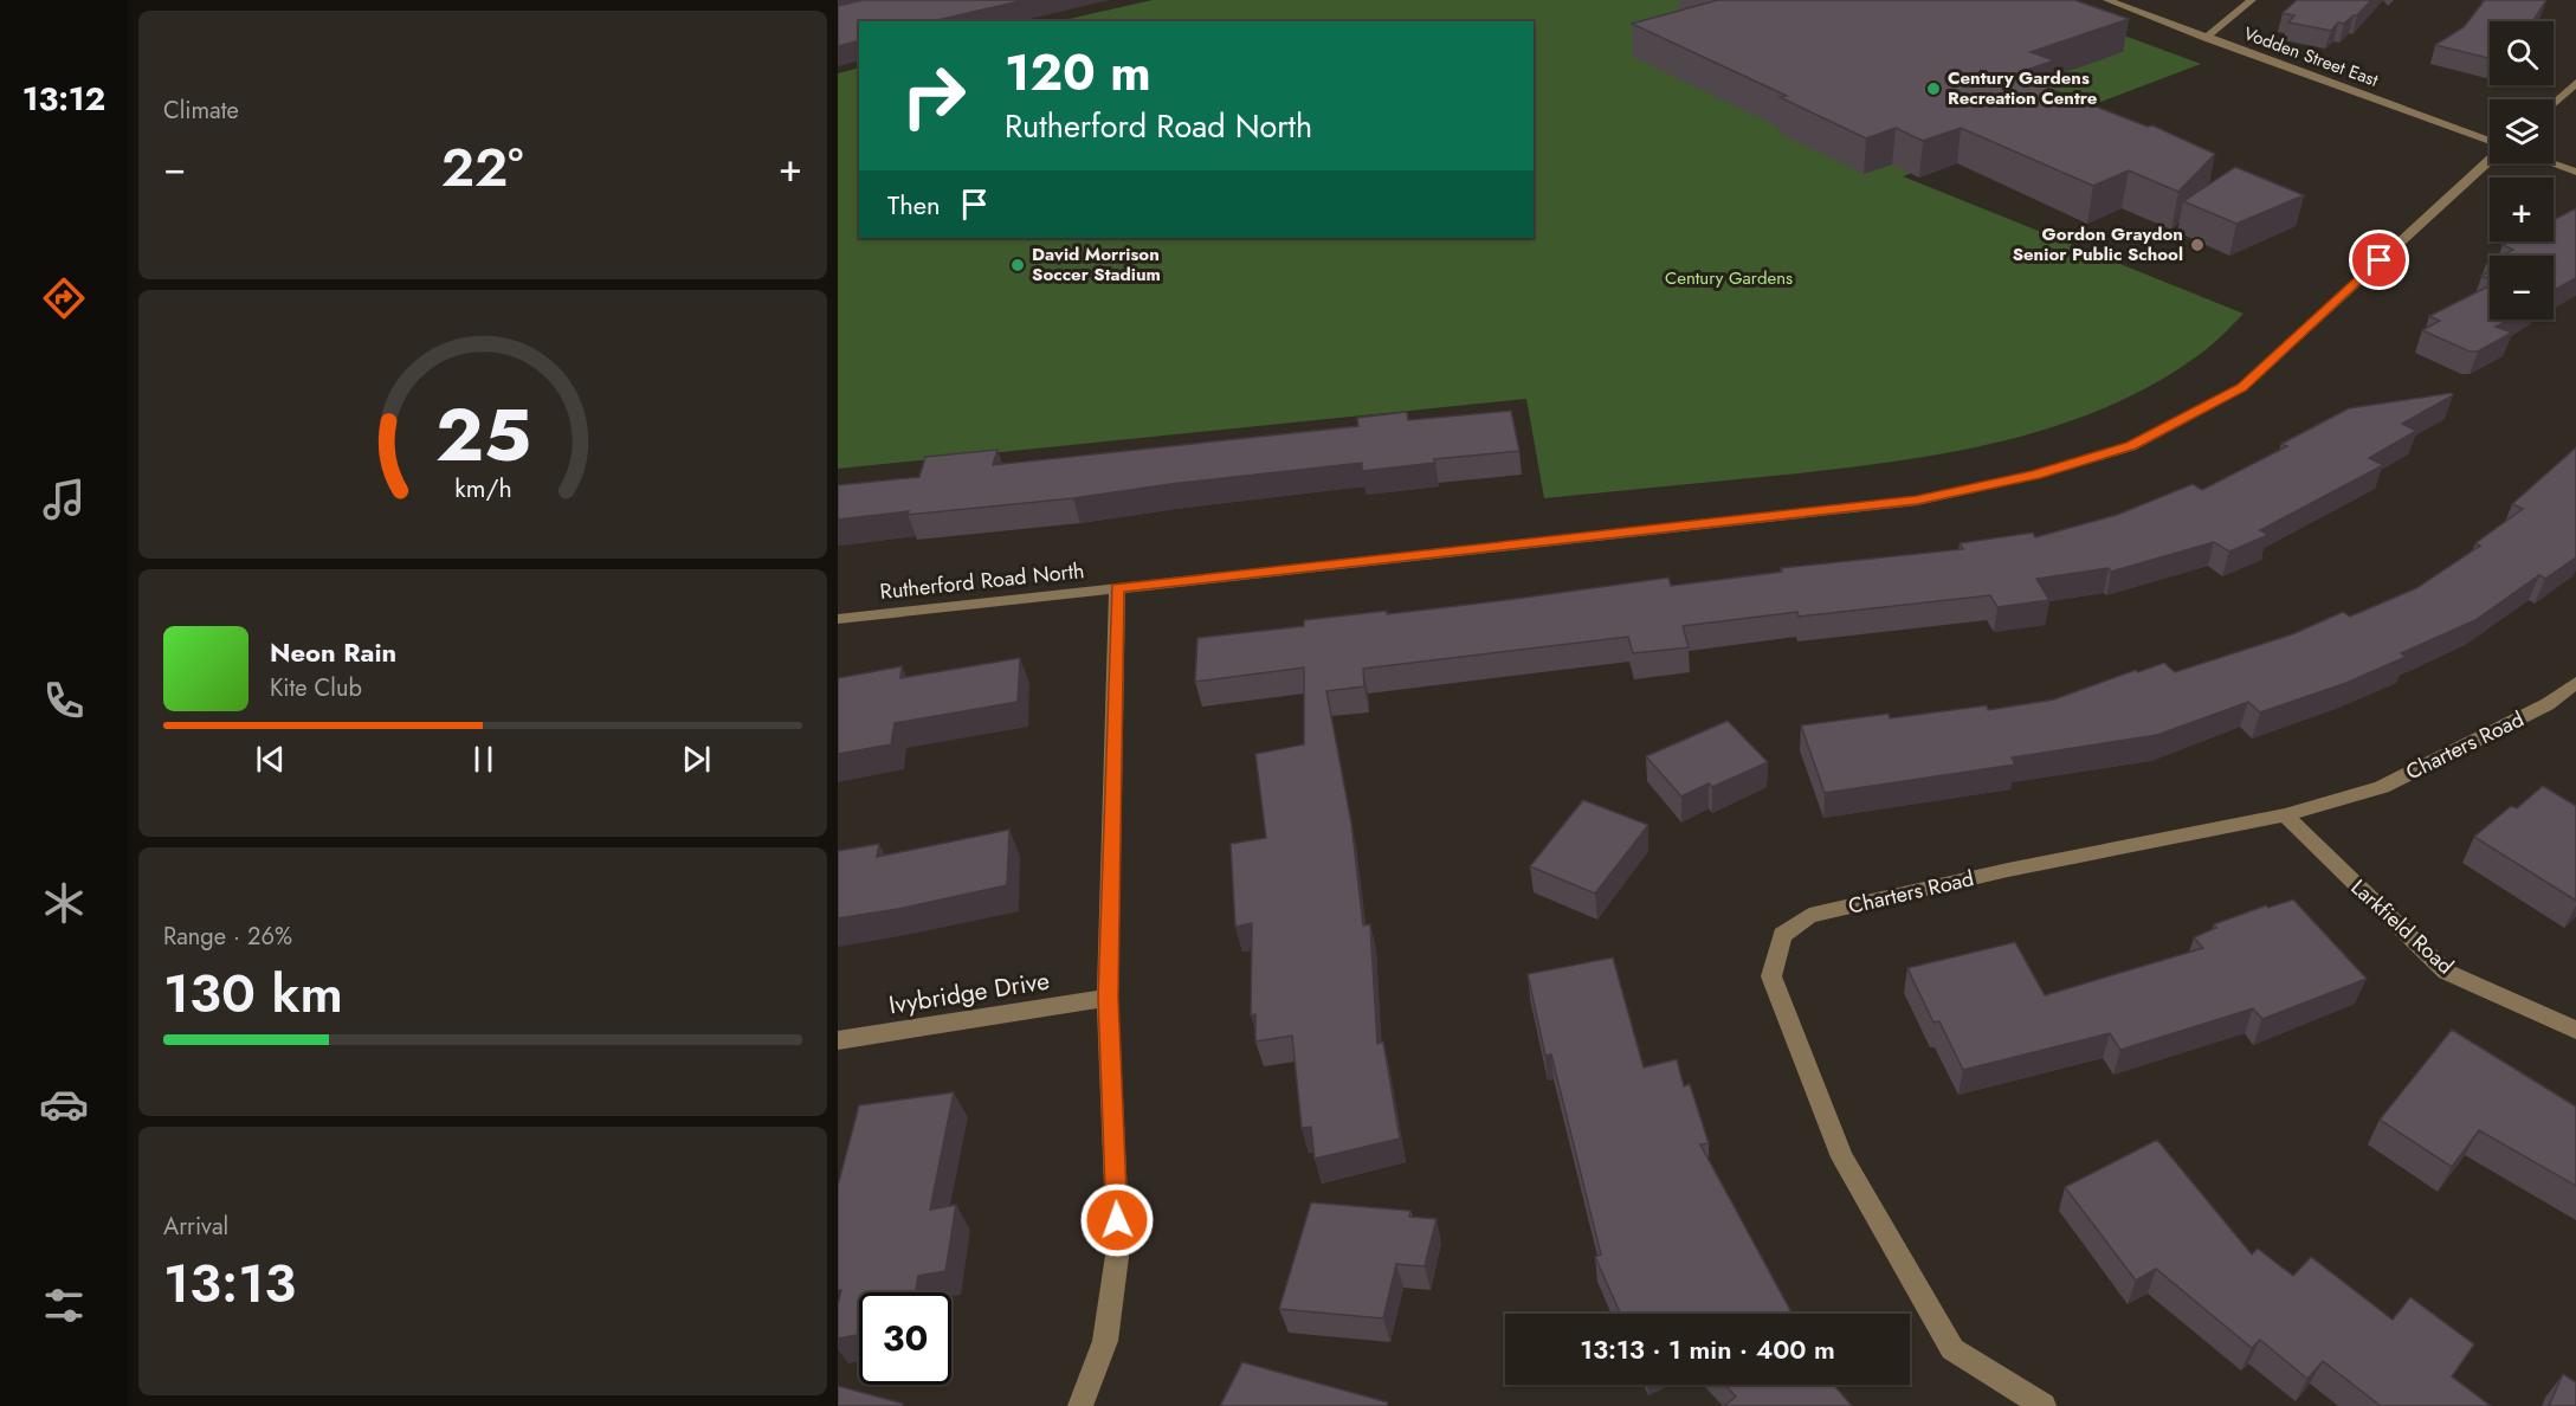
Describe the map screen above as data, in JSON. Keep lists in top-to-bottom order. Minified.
{"streets":{"street":["Vodden Street East","Rutherford Road North","Charters Road","Larkfield Road","Ivybridge Drive"]},"crossings":[["Charters Road","Larkfield Road"]],"parks":["Century Gardens"],"places":["Century Gardens Recreation Centre","Gordon Graydon Senior Public School","David Morrison Soccer Stadium"],"page":{"tabs":"13:12","tile":["Climate",["Range · 26%","130 km"],["Arrival","13:13"]],"map_buttons":["+","−"],"turn":["120 m","Rutherford Road North"],"heat":["−","22°","+"],"then":"Then","song":["Neon Rain","Kite Club"],"limit":"30","trip":"13:13 · 1 min · 400 m","gauge":["25","km/h"]}}
